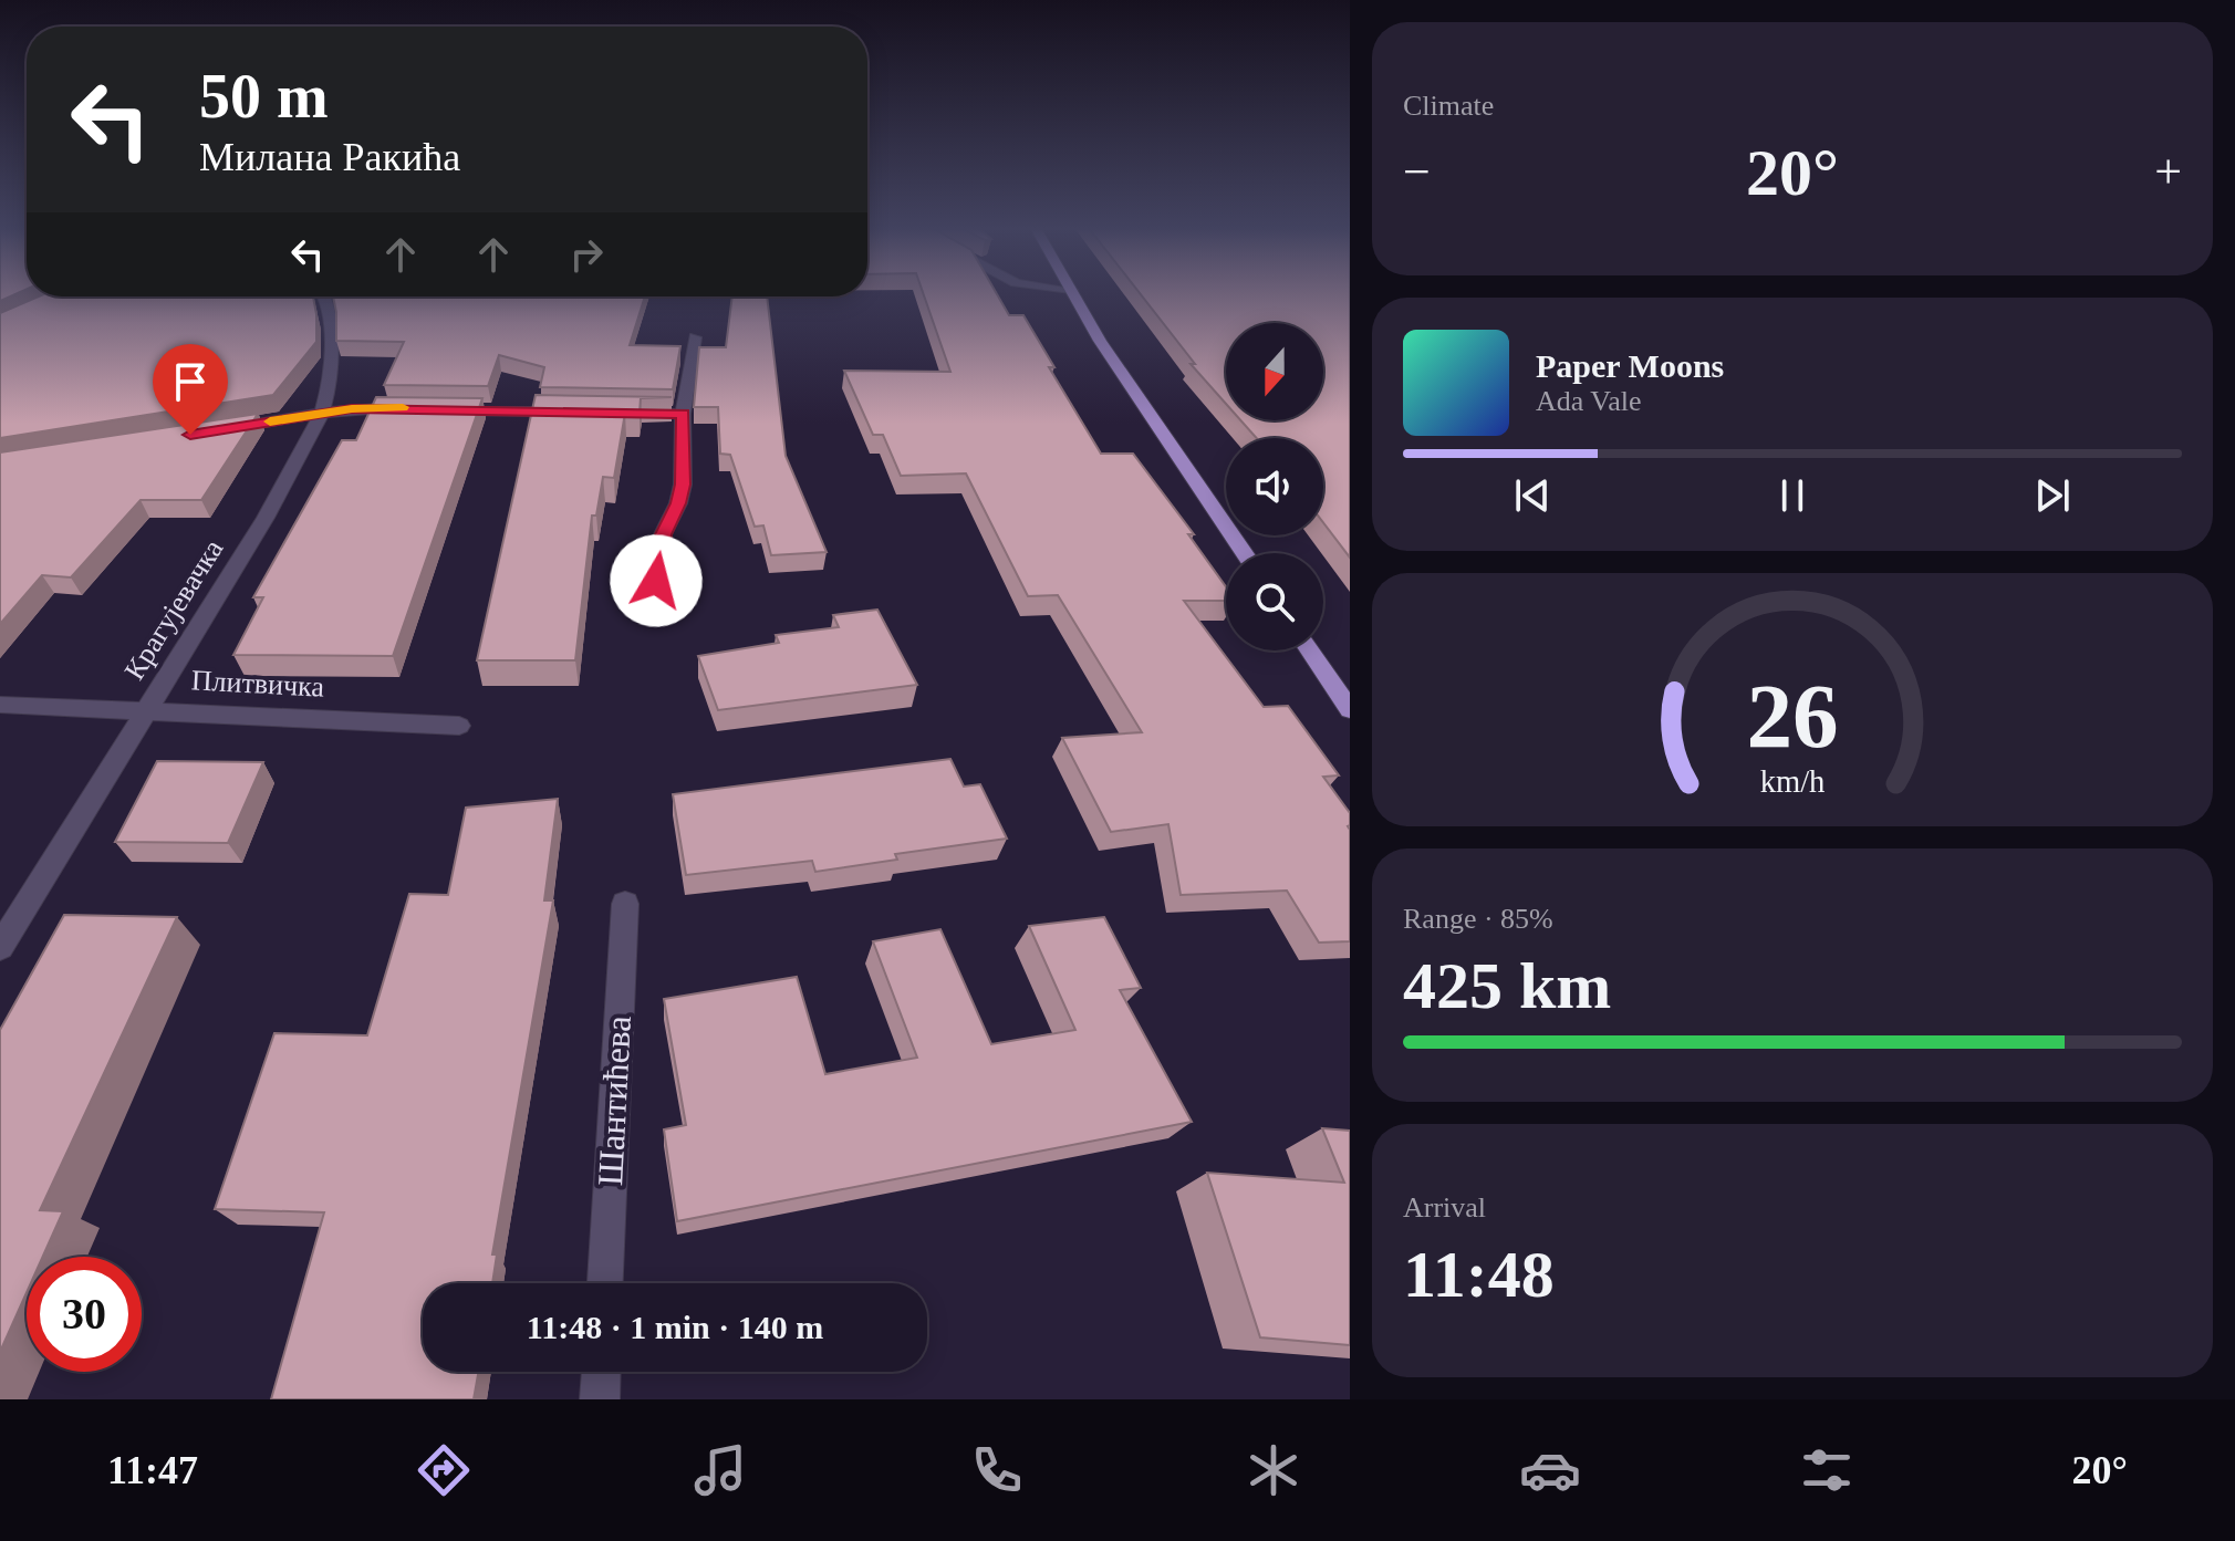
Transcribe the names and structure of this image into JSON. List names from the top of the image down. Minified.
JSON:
{"streets":{"street":["Крагујевачка","Плитвичка","Шантићева"]},"crossings":[["Крагујевачка","Плитвичка"]],"north":"bottom","page":{"tile":["Climate",["Range · 85%","425 km"],["Arrival","11:48"]],"turn":["50 m","Милана Ракића"],"heat":["−","20°","+"],"song":["Paper Moons","Ada Vale"],"limit":"30","trip":"11:48 · 1 min · 140 m","tabs":["11:47","20°"],"gauge":["26","km/h"]}}
